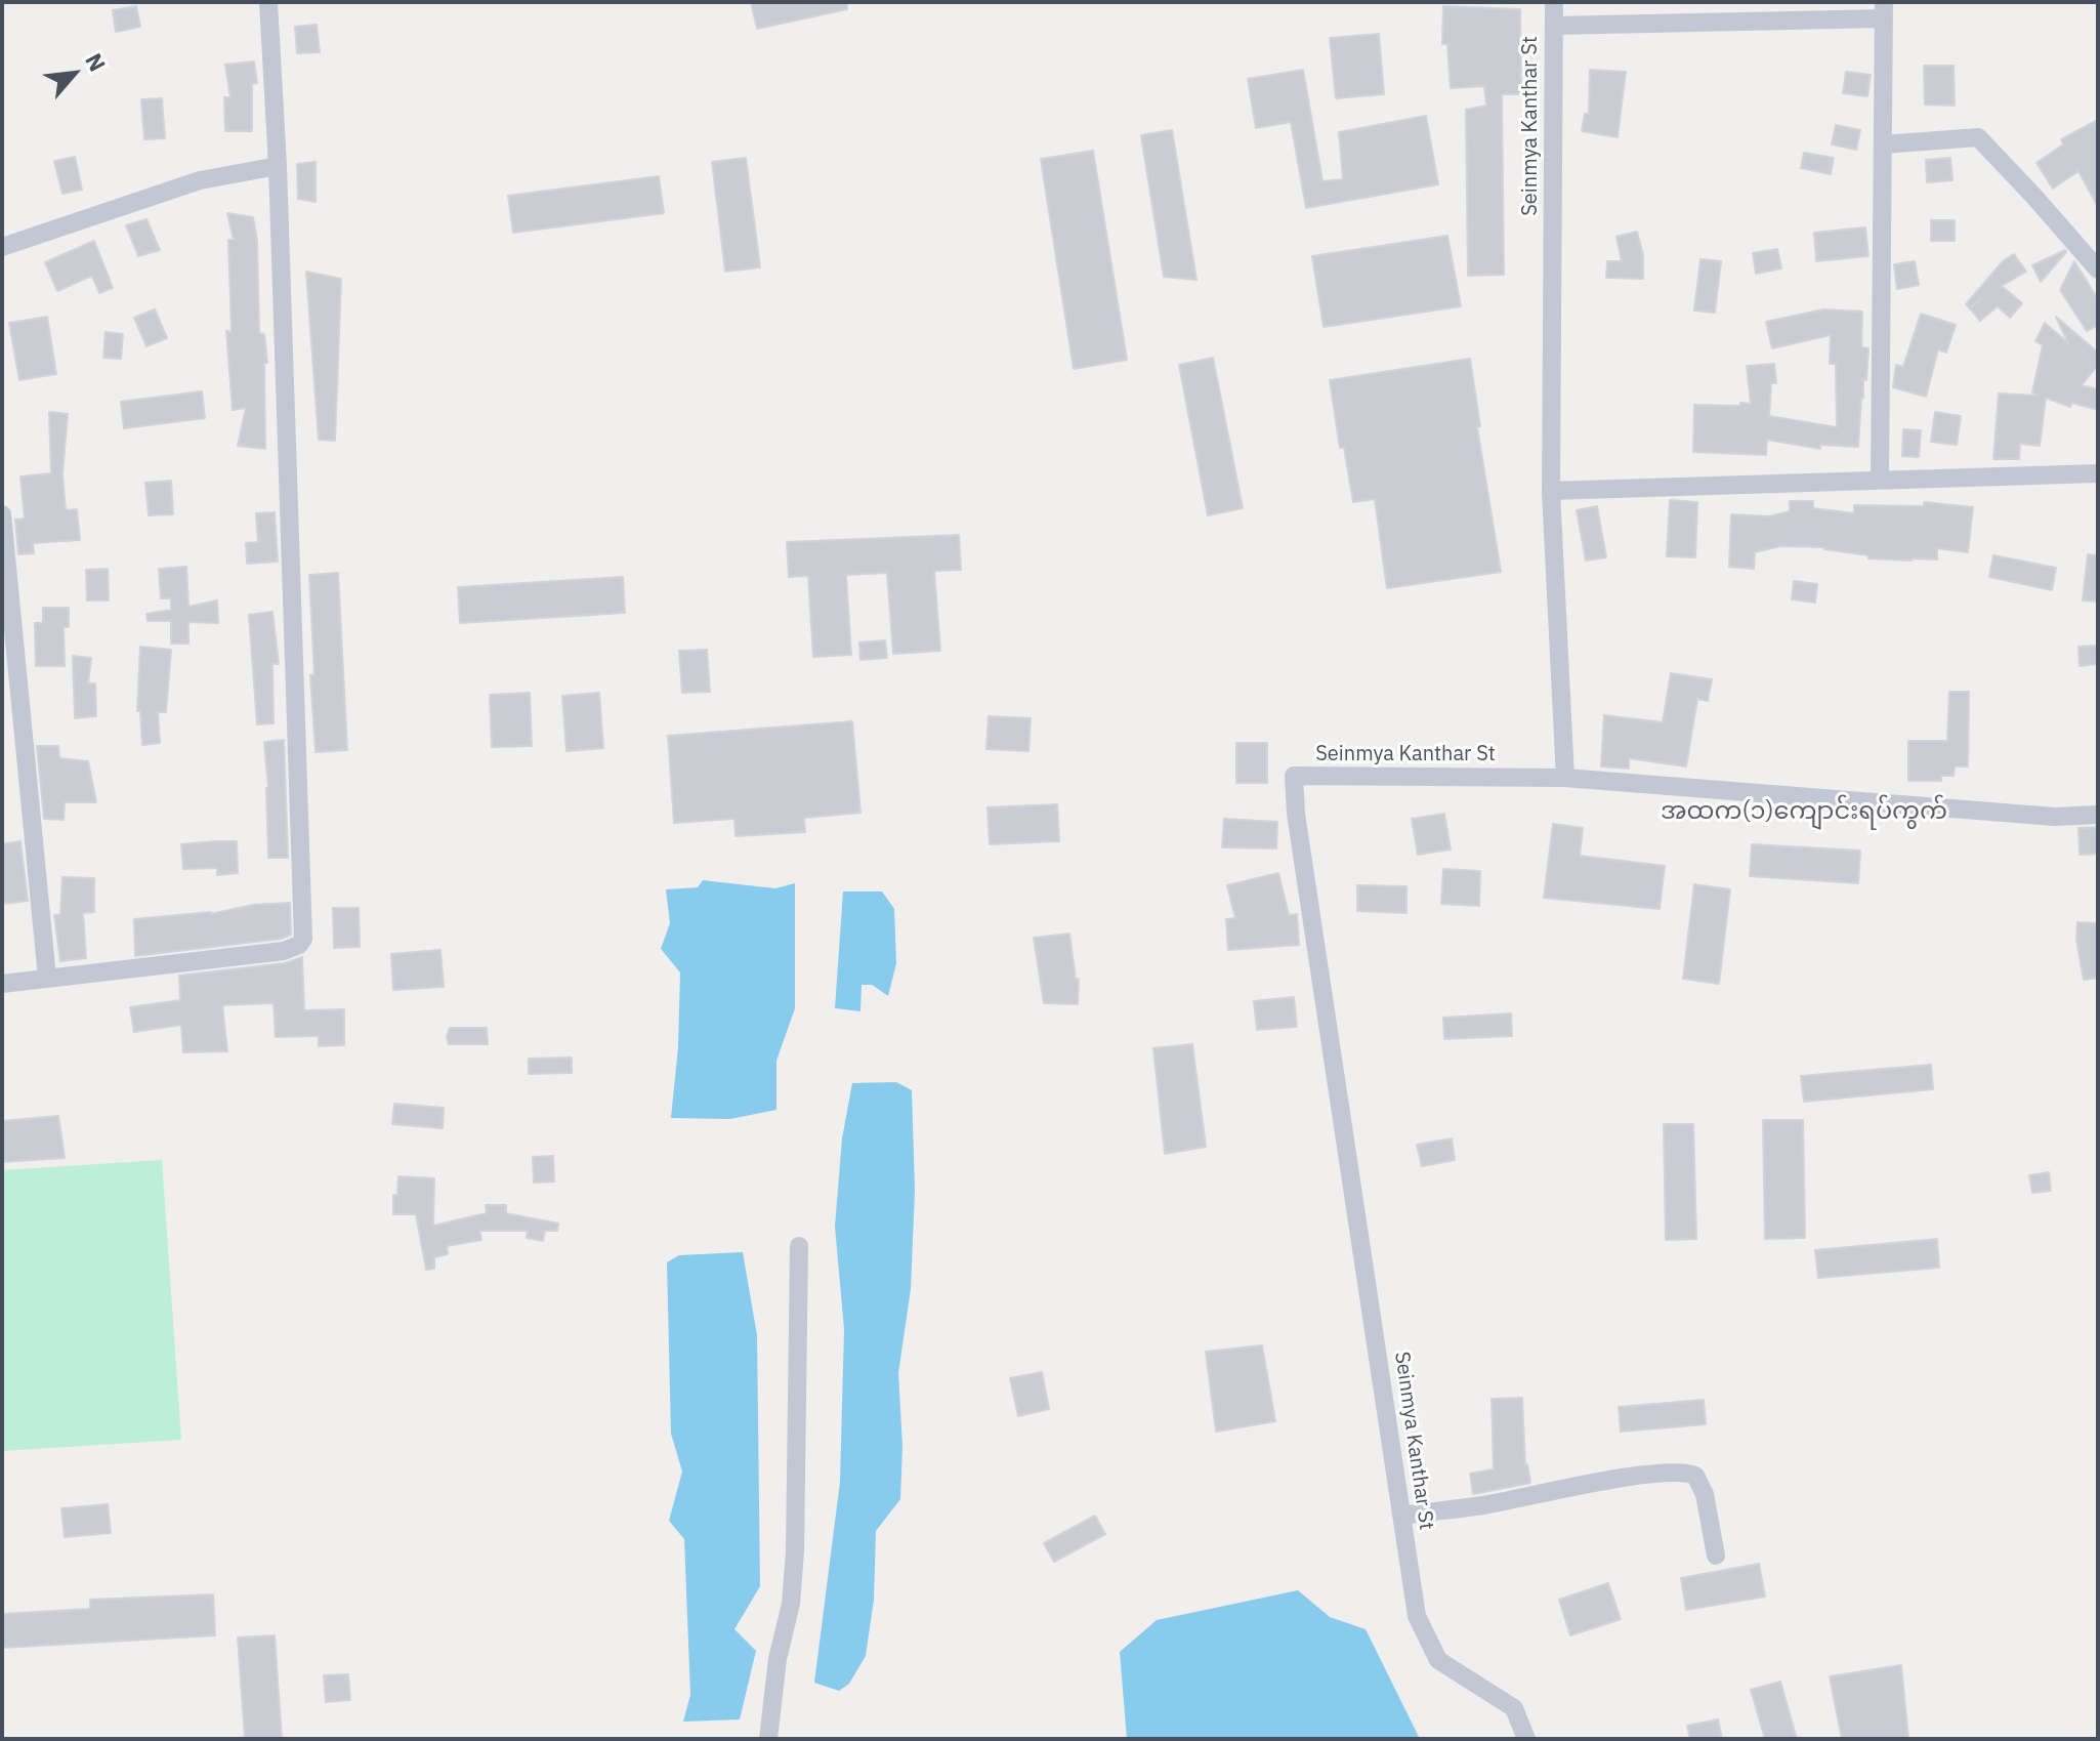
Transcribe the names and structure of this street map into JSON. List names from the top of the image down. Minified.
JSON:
{"streets":{"street":["Seinmya Kanthar St"]},"districts":["အထက(၁)ကျောင်းရပ်ကွက်"],"north":"top right"}
